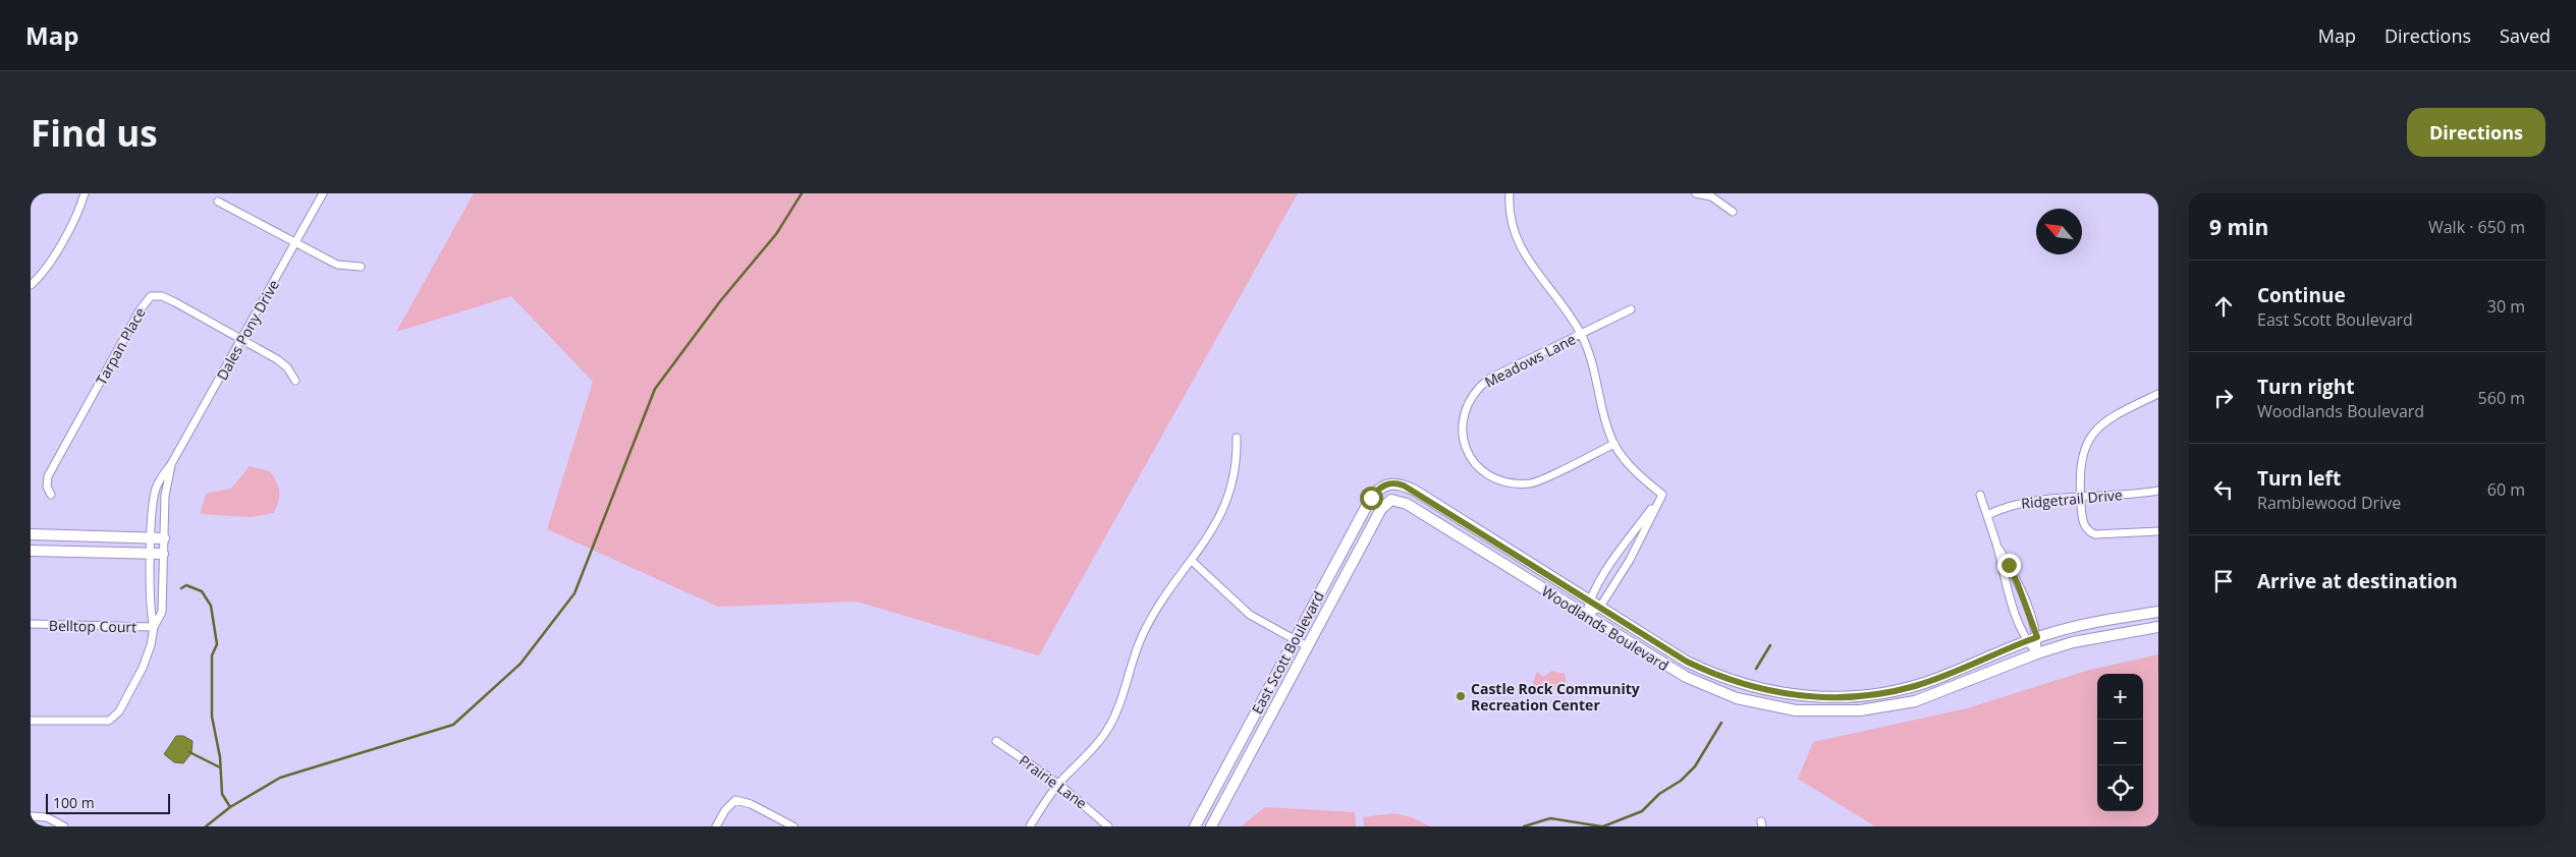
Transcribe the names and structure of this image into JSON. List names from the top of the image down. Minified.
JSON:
{"streets":{"street":["Dales Pony Drive","Tarpan Place","Meadows Lane","Ridgetrail Drive","Belltop Court","Woodlands Boulevard","East Scott Boulevard","Prairie Lane"]},"crossings":[["Dales Pony Drive","Tarpan Place"],["Dales Pony Drive","Belltop Court"],["Woodlands Boulevard","East Scott Boulevard"]],"places":["Castle Rock Community Recreation Center"],"scale_bar":"100 m","north":"top left","page":{"header":"Map","nav":["Map","Directions","Saved"],"buttons":"Directions","title":"Find us","heading":["9 min","Walk · 650 m"],"list":[["Continue","East Scott Boulevard","30 m"],["Turn right","Woodlands Boulevard","560 m"],["Turn left","Ramblewood Drive","60 m"],"Arrive at destination"],"map_buttons":["+","−"],"scale":"100 m"}}
